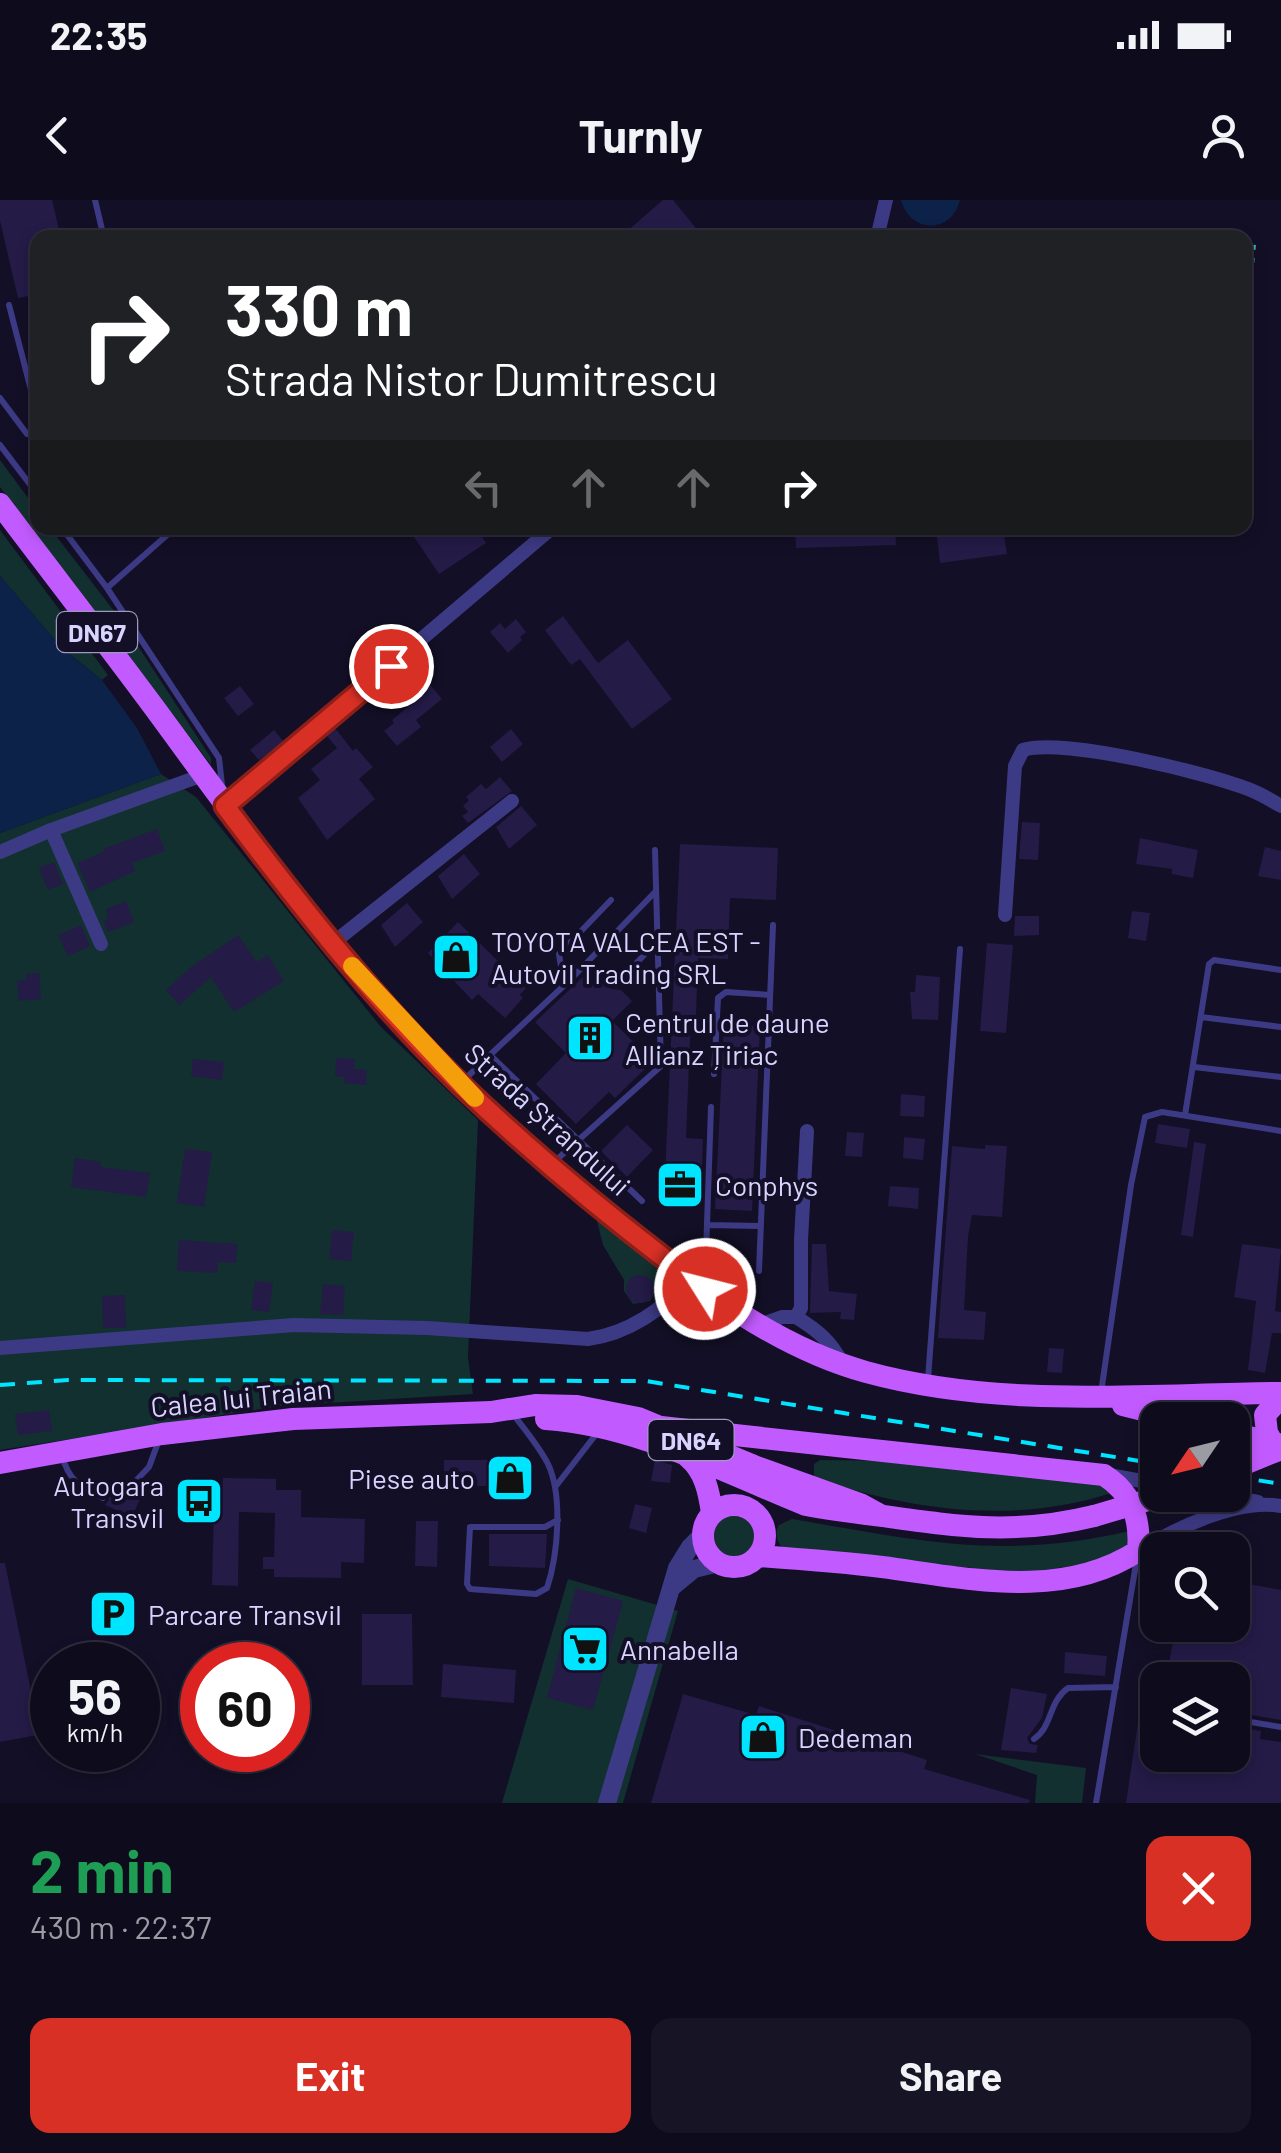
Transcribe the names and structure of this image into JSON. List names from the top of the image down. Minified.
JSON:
{"streets":{"main road":["DN67","Strada Ștrandului","Calea lui Traian","DN64"]},"crossings":[["DN67","Strada Ștrandului"]],"places":{"shop":["TOYOTA VALCEA EST - Autovil Trading SRL","Piese auto","Dedeman"],"building":["Centrul de daune Allianz Țiriac"],"office":["Conphys"],"bus stop":["Autogara Transvil"],"parking":["Parcare Transvil"],"supermarket":["Annabella"]},"north":"bottom left","page":{"status":"22:35","header":"Turnly","turn":["330 m","Strada Nistor Dumitrescu"],"speed":"56 km/h","limit":"60","heading":["2 min","430 m · 22:37"],"buttons":["Exit","Share"]}}
